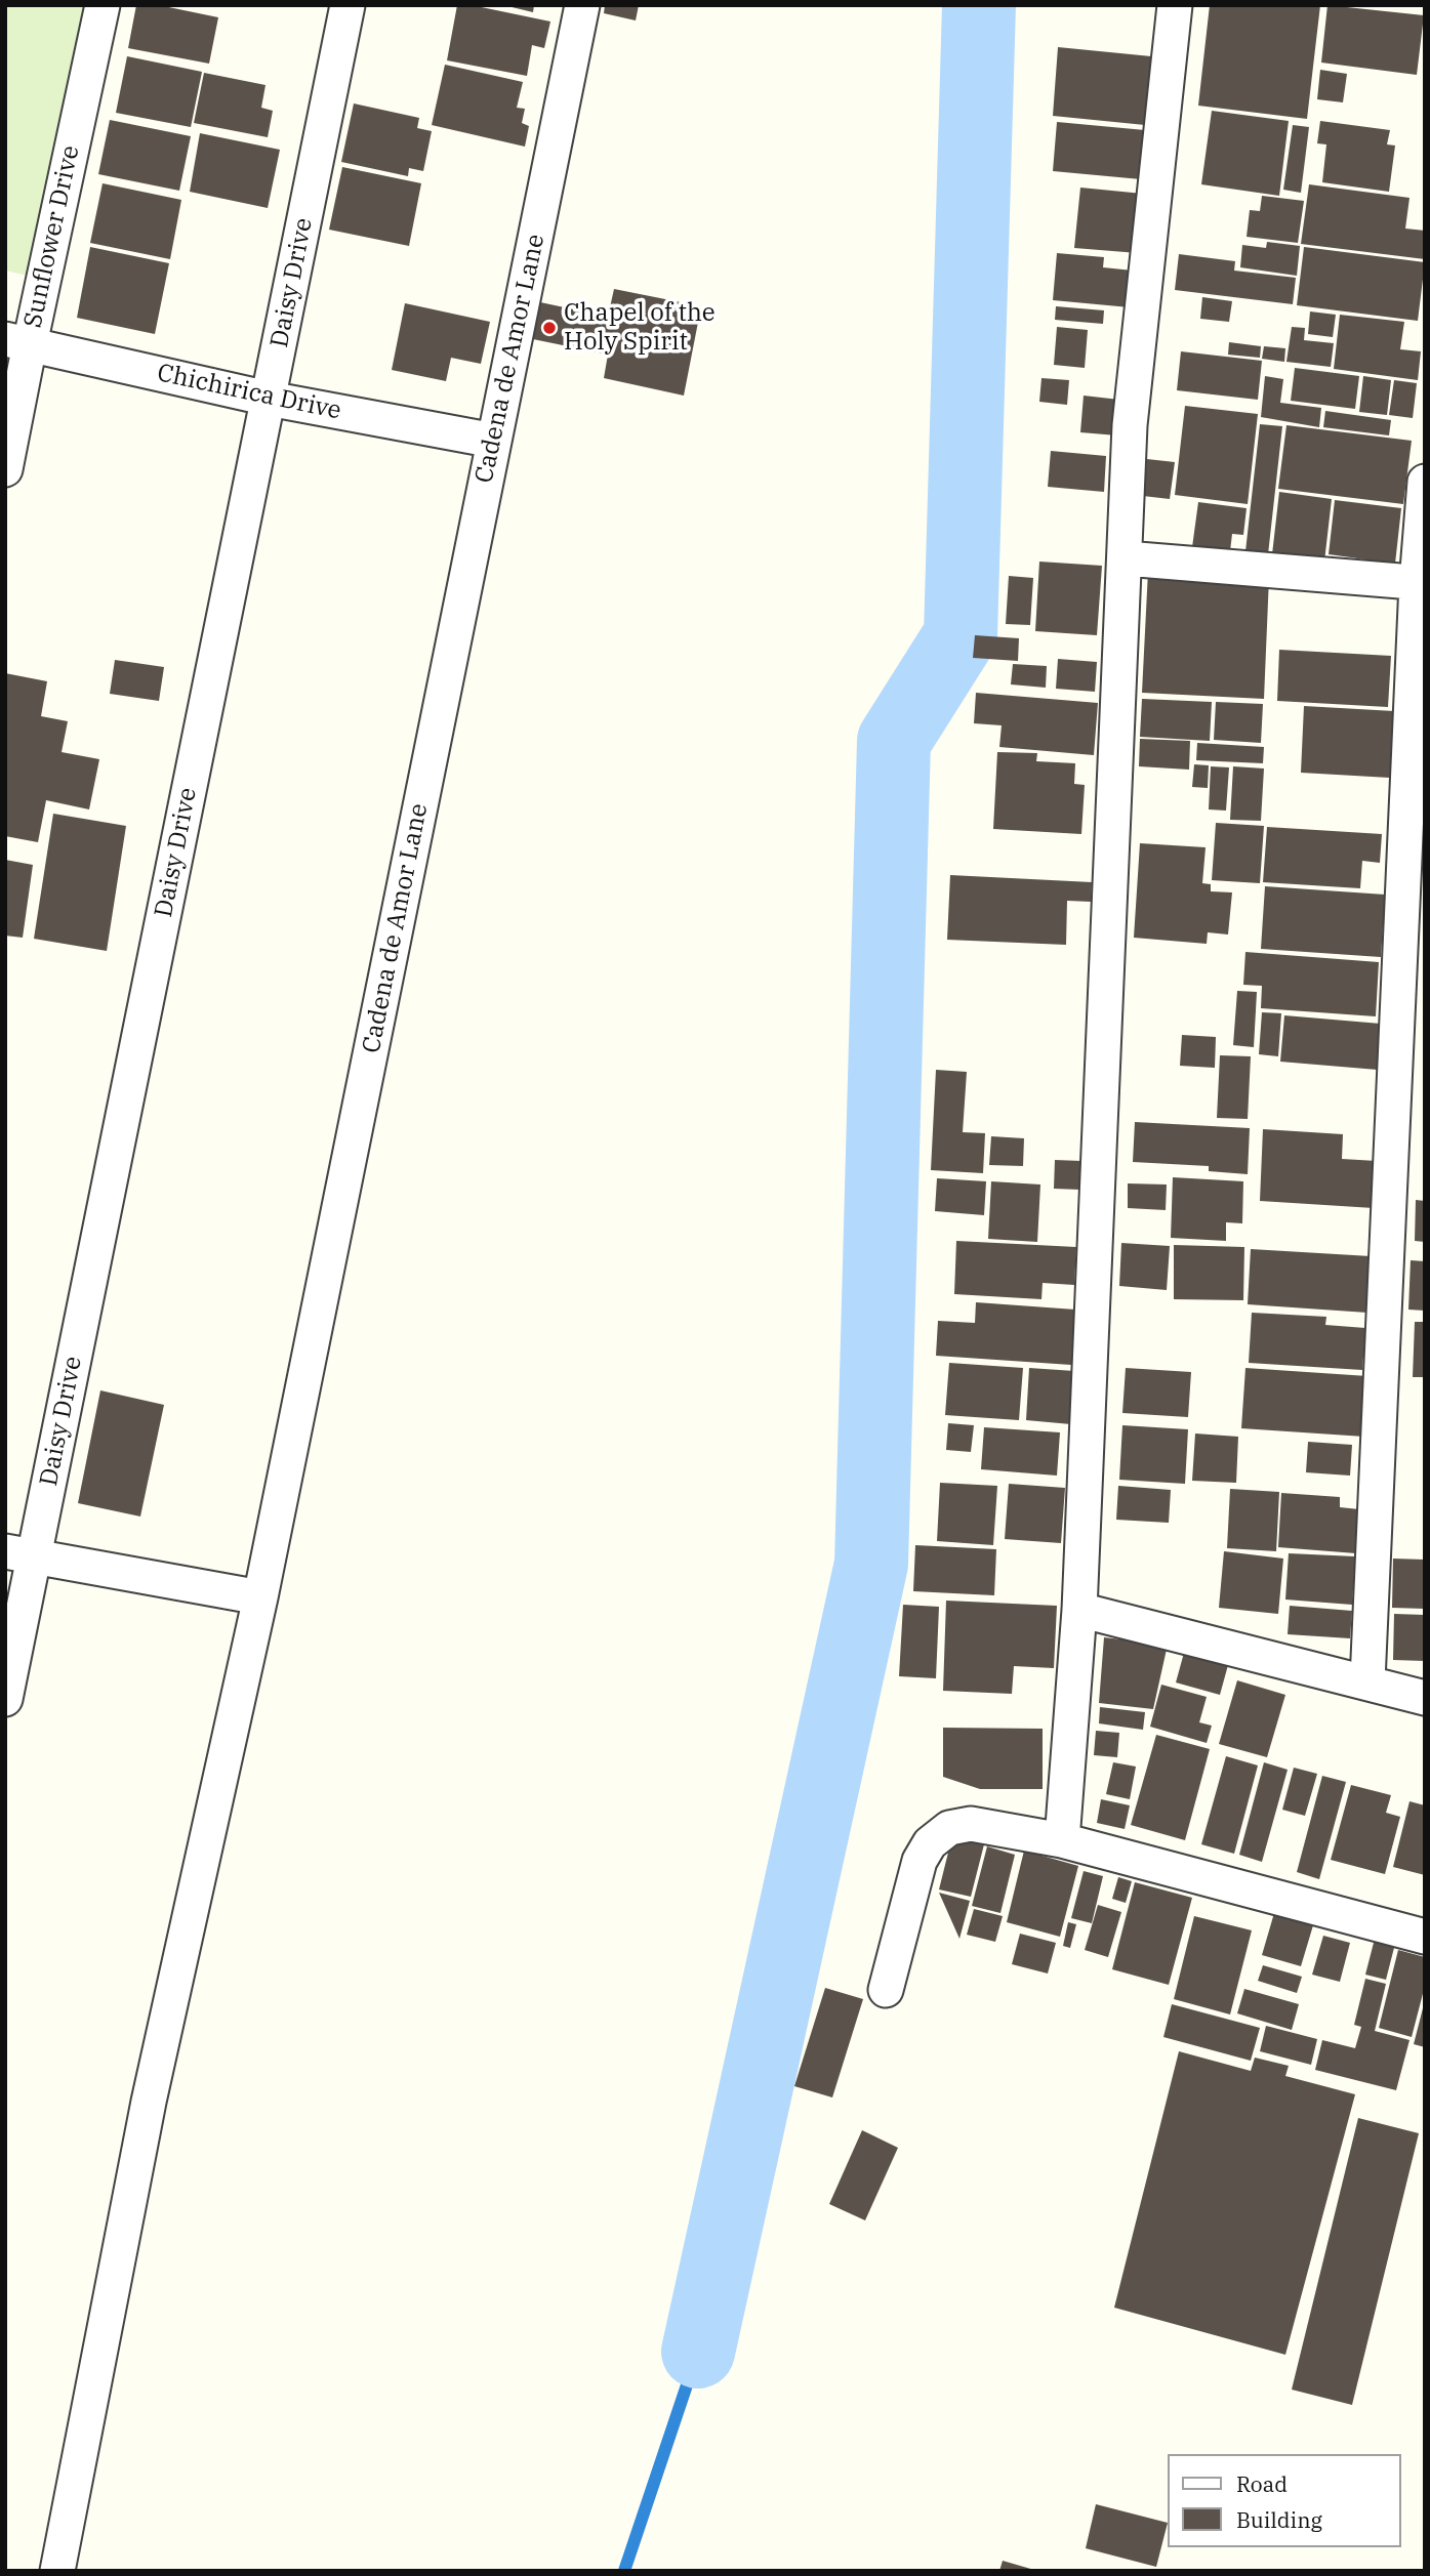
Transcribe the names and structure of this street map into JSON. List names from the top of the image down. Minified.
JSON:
{"streets":{"street":["Sunflower Drive","Daisy Drive","Cadena de Amor Lane","Chichirica Drive"]},"crossings":[["Sunflower Drive","Chichirica Drive"],["Daisy Drive","Chichirica Drive"],["Cadena de Amor Lane","Chichirica Drive"]],"places":["Chapel of the Holy Spirit"],"legend":["Road","Building"]}
